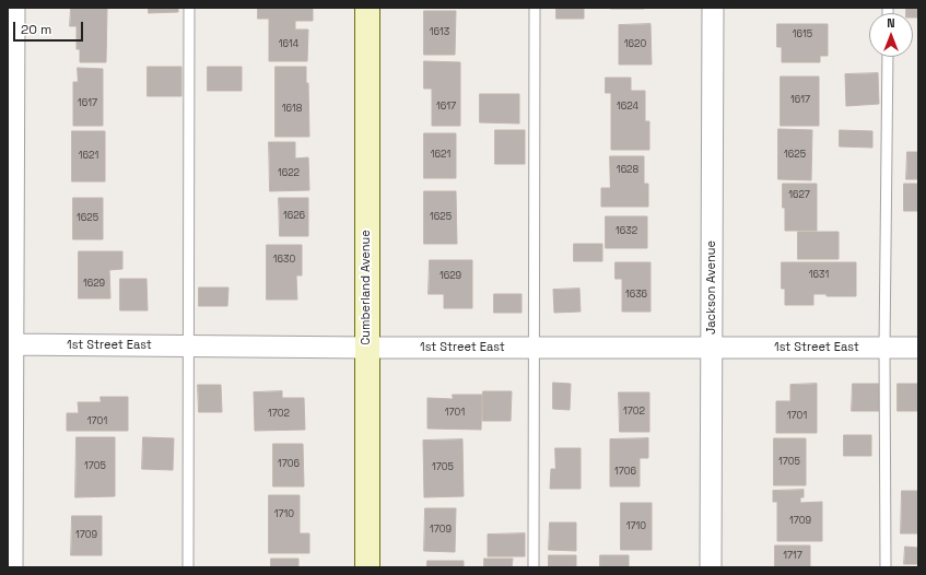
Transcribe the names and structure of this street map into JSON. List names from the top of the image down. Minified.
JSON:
{"streets":{"main road":["Cumberland Avenue"],"street":["Jackson Avenue","1st Street East"]},"crossings":[["Cumberland Avenue","1st Street East"],["Jackson Avenue","1st Street East"]],"house_numbers":["1613","1615","1614","1620","1617","1617","1617","1624","1618","1621","1625","1621","1628","1622","1627","1626","1625","1625","1632","1630","1631","1629","1629","1636","1702","1701","1702","1701","1701","1705","1706","1705","1705","1706","1710","1709","1710","1709","1709","1717"],"scale_bar":"20 m","north":"top"}
